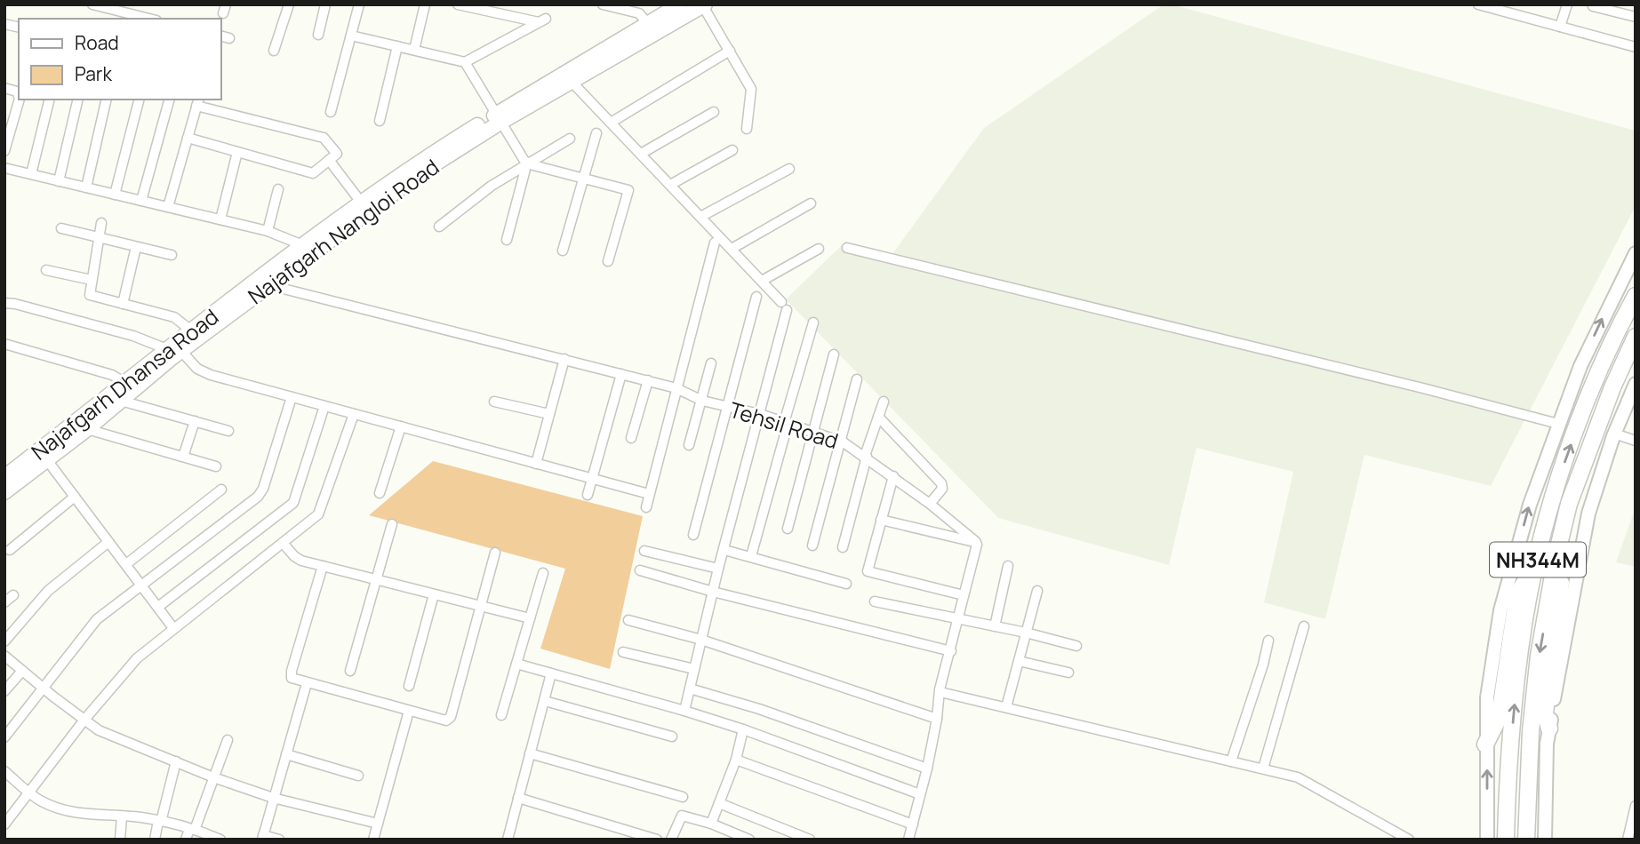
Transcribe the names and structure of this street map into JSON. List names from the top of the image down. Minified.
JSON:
{"streets":{"highway":["NH344M"],"main road":["Najafgarh Nangloi Road","Najafgarh Dhansa Road"],"street":["Tehsil Road"]},"crossings":[["Najafgarh Nangloi Road","Najafgarh Dhansa Road"],["Najafgarh Nangloi Road","Tehsil Road"]],"legend":["Road","Park"]}
